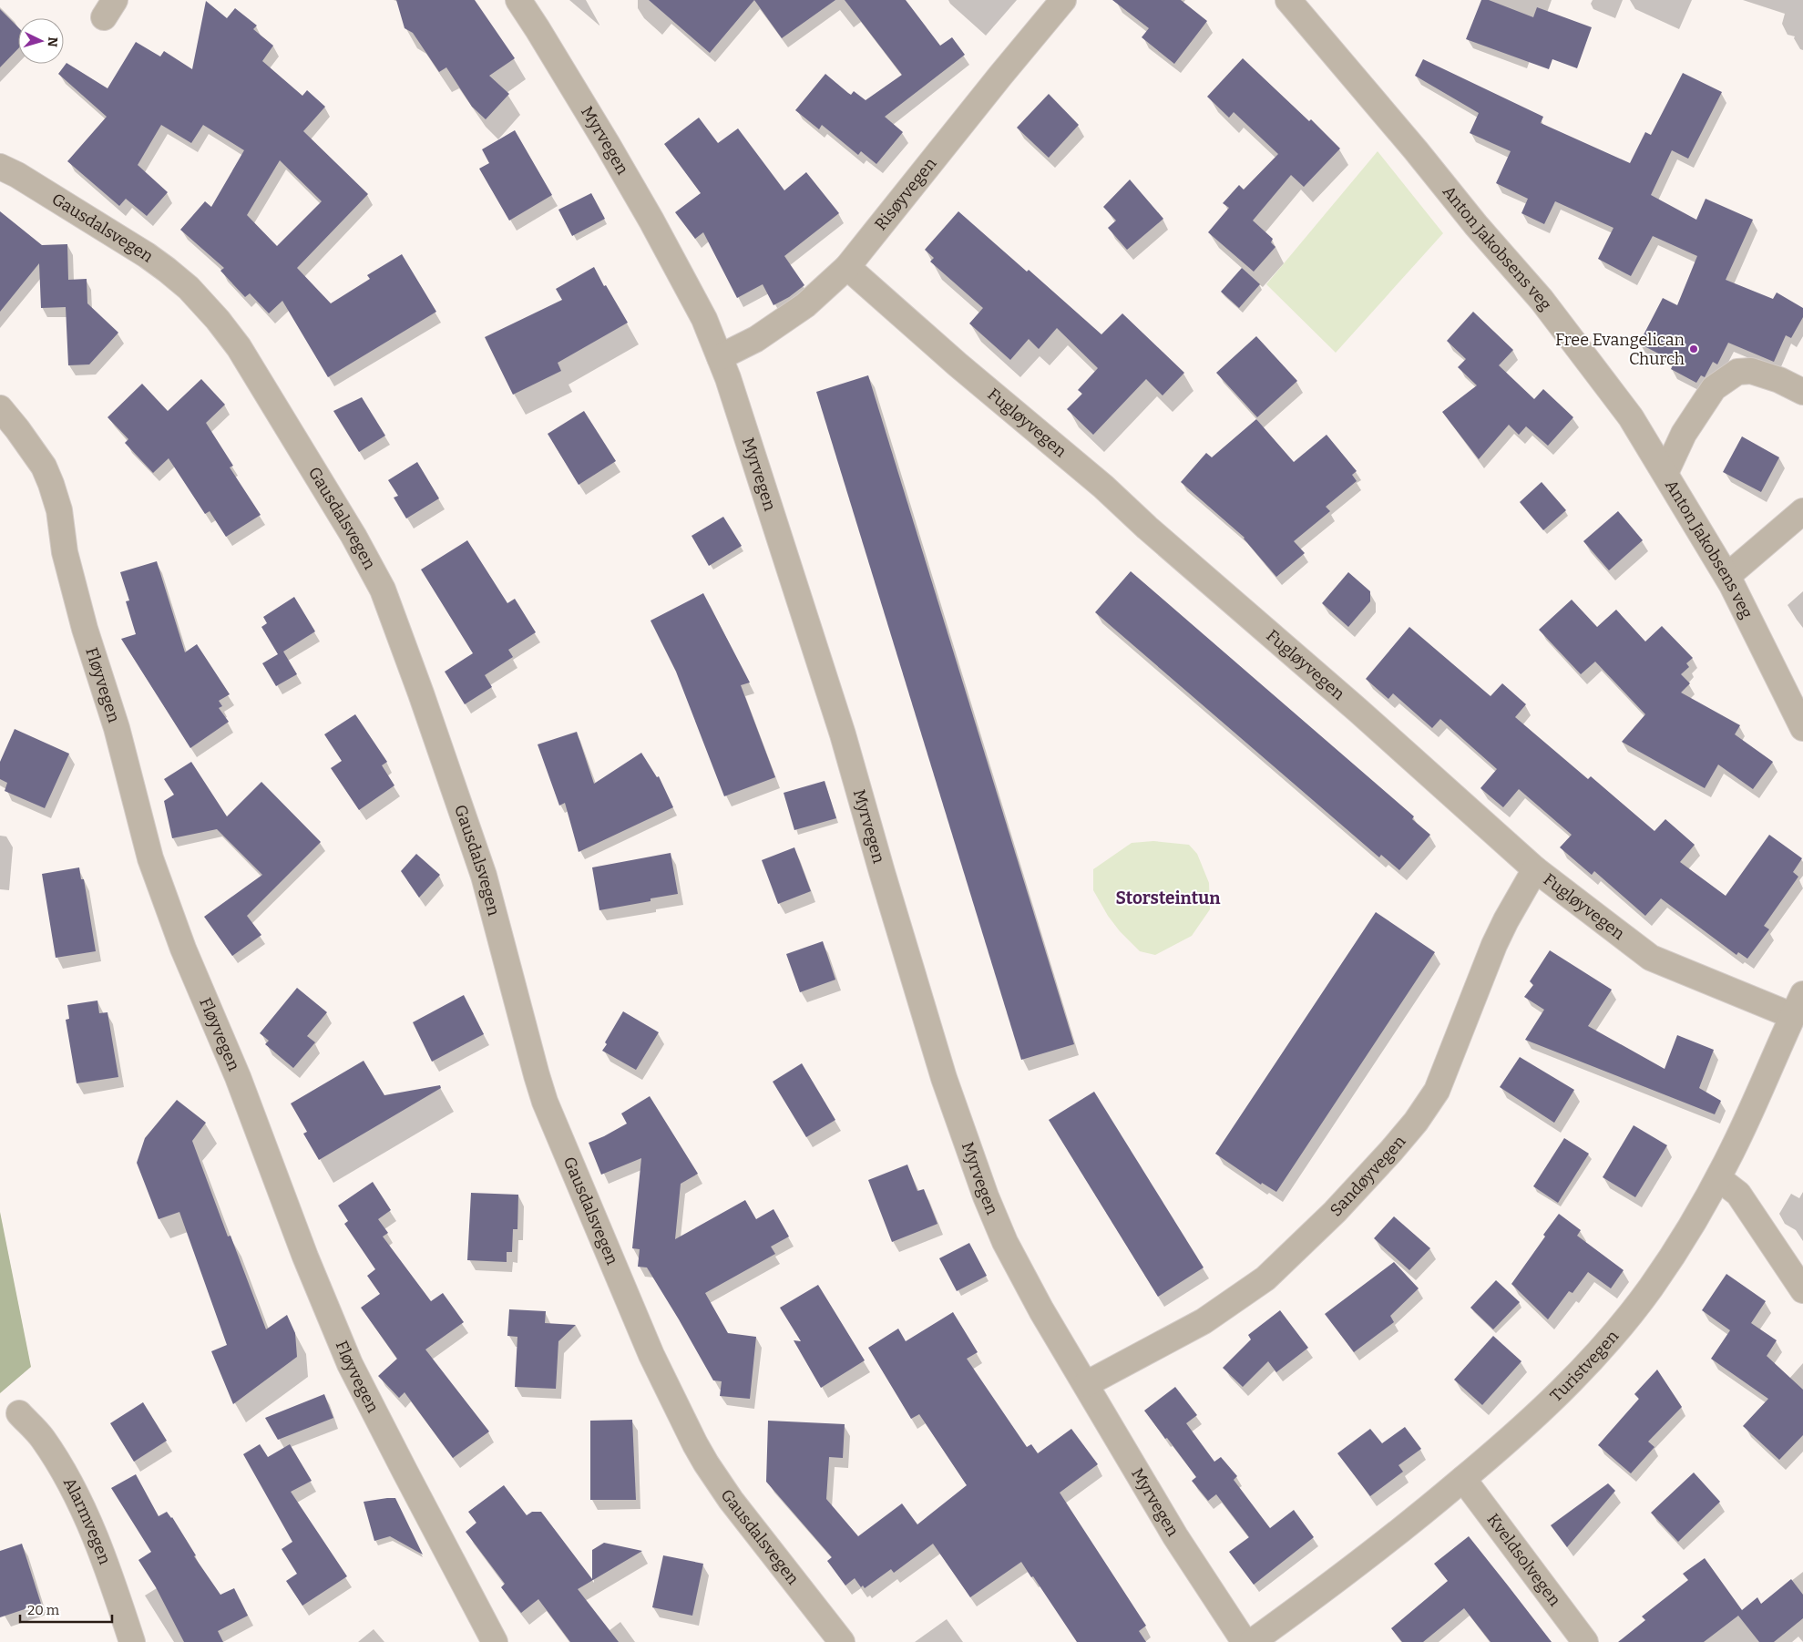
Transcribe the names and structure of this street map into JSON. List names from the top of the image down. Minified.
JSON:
{"streets":{"street":["Myrvegen","Risøyvegen","Gausdalsvegen","Anton Jakobsens veg","Fugløyvegen","Fløyvegen","Sandøyvegen","Turistvegen","Alarmvegen","Kveldsolvegen"]},"crossings":[["Myrvegen","Risøyvegen"],["Myrvegen","Sandøyvegen"],["Risøyvegen","Fugløyvegen"],["Fugløyvegen","Sandøyvegen"],["Fugløyvegen","Turistvegen"],["Turistvegen","Kveldsolvegen"]],"districts":["Storsteintun"],"places":["Free Evangelican Church"],"scale_bar":"20 m","north":"right"}
